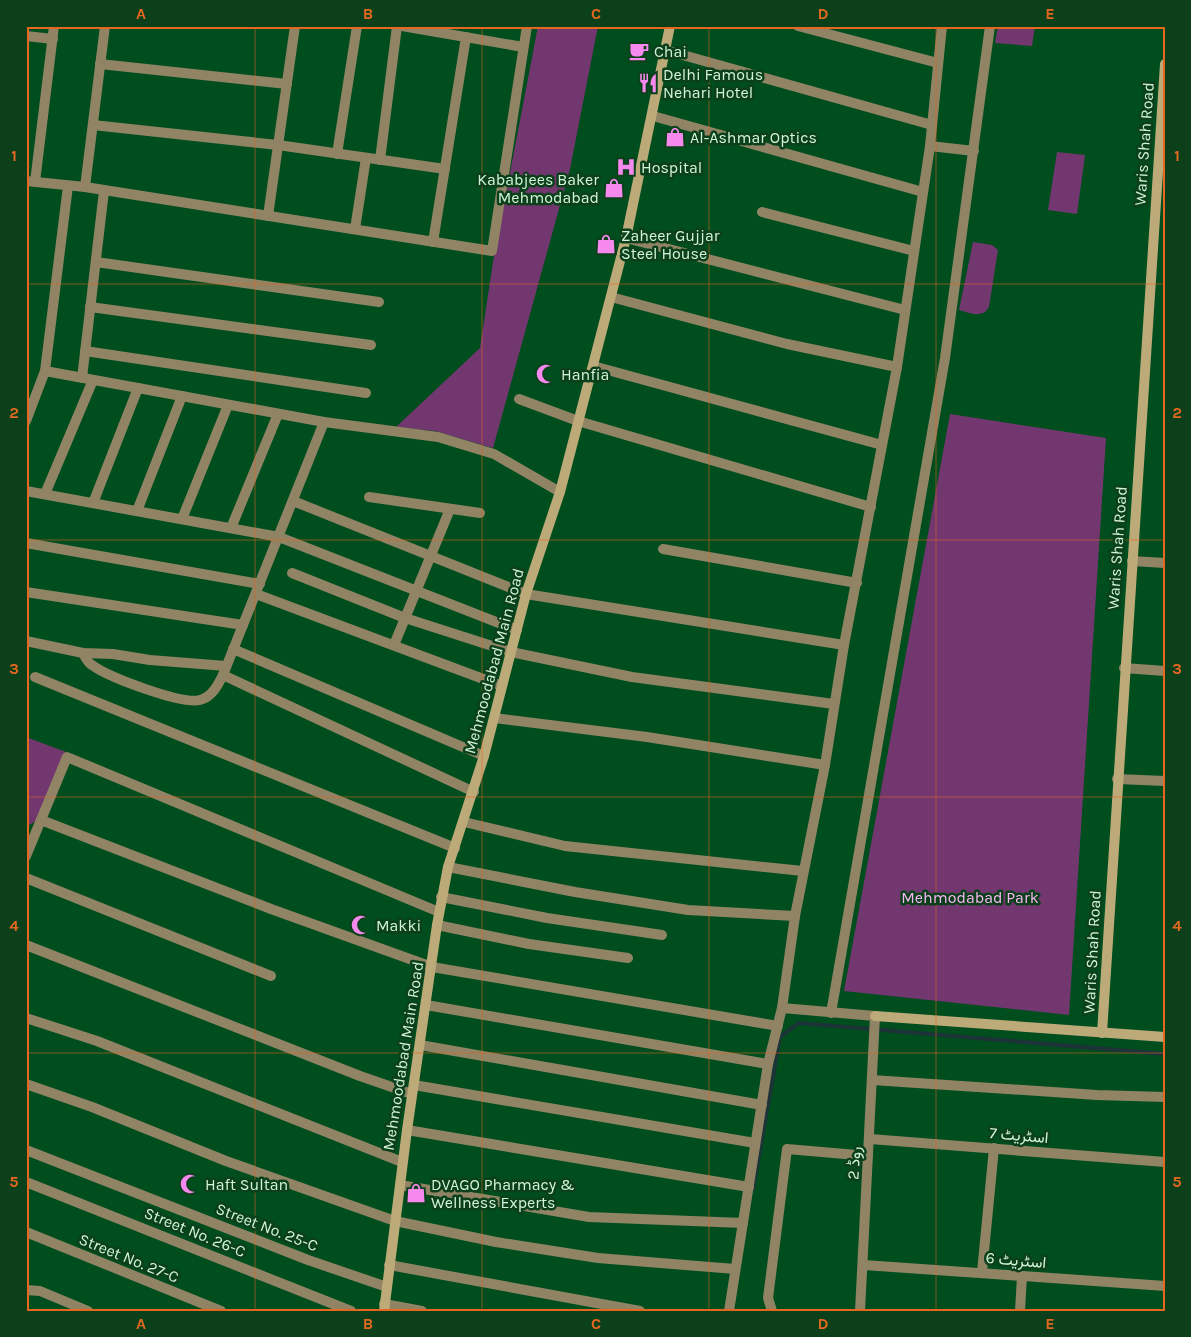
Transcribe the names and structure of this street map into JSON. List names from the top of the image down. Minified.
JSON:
{"streets":{"main road":["Waris Shah Road","Mehmoodabad Main Road"],"street":["اسٹریٹ 7","روڈ 2","Street No. 25-C","Street No. 26-C","Street No. 27-C","اسٹریٹ 6"]},"crossings":[["Mehmoodabad Main Road","Street No. 25-C"],["اسٹریٹ 7","روڈ 2"],["روڈ 2","اسٹریٹ 6"]],"parks":["Mehmodabad Park"],"places":{"cafe":["Chai"],"restaurant":["Delhi Famous Nehari Hotel"],"shop":["Al-Ashmar Optics","Kababjees Baker Mehmodabad","Zaheer Gujjar Steel House","DVAGO Pharmacy & Wellness Experts"],"hospital":["Hospital"],"mosque":["Hanfia","Makki","Haft Sultan"]},"grid":{"columns":["A","B","C","D","E"],"rows":["1","2","3","4","5"]}}
